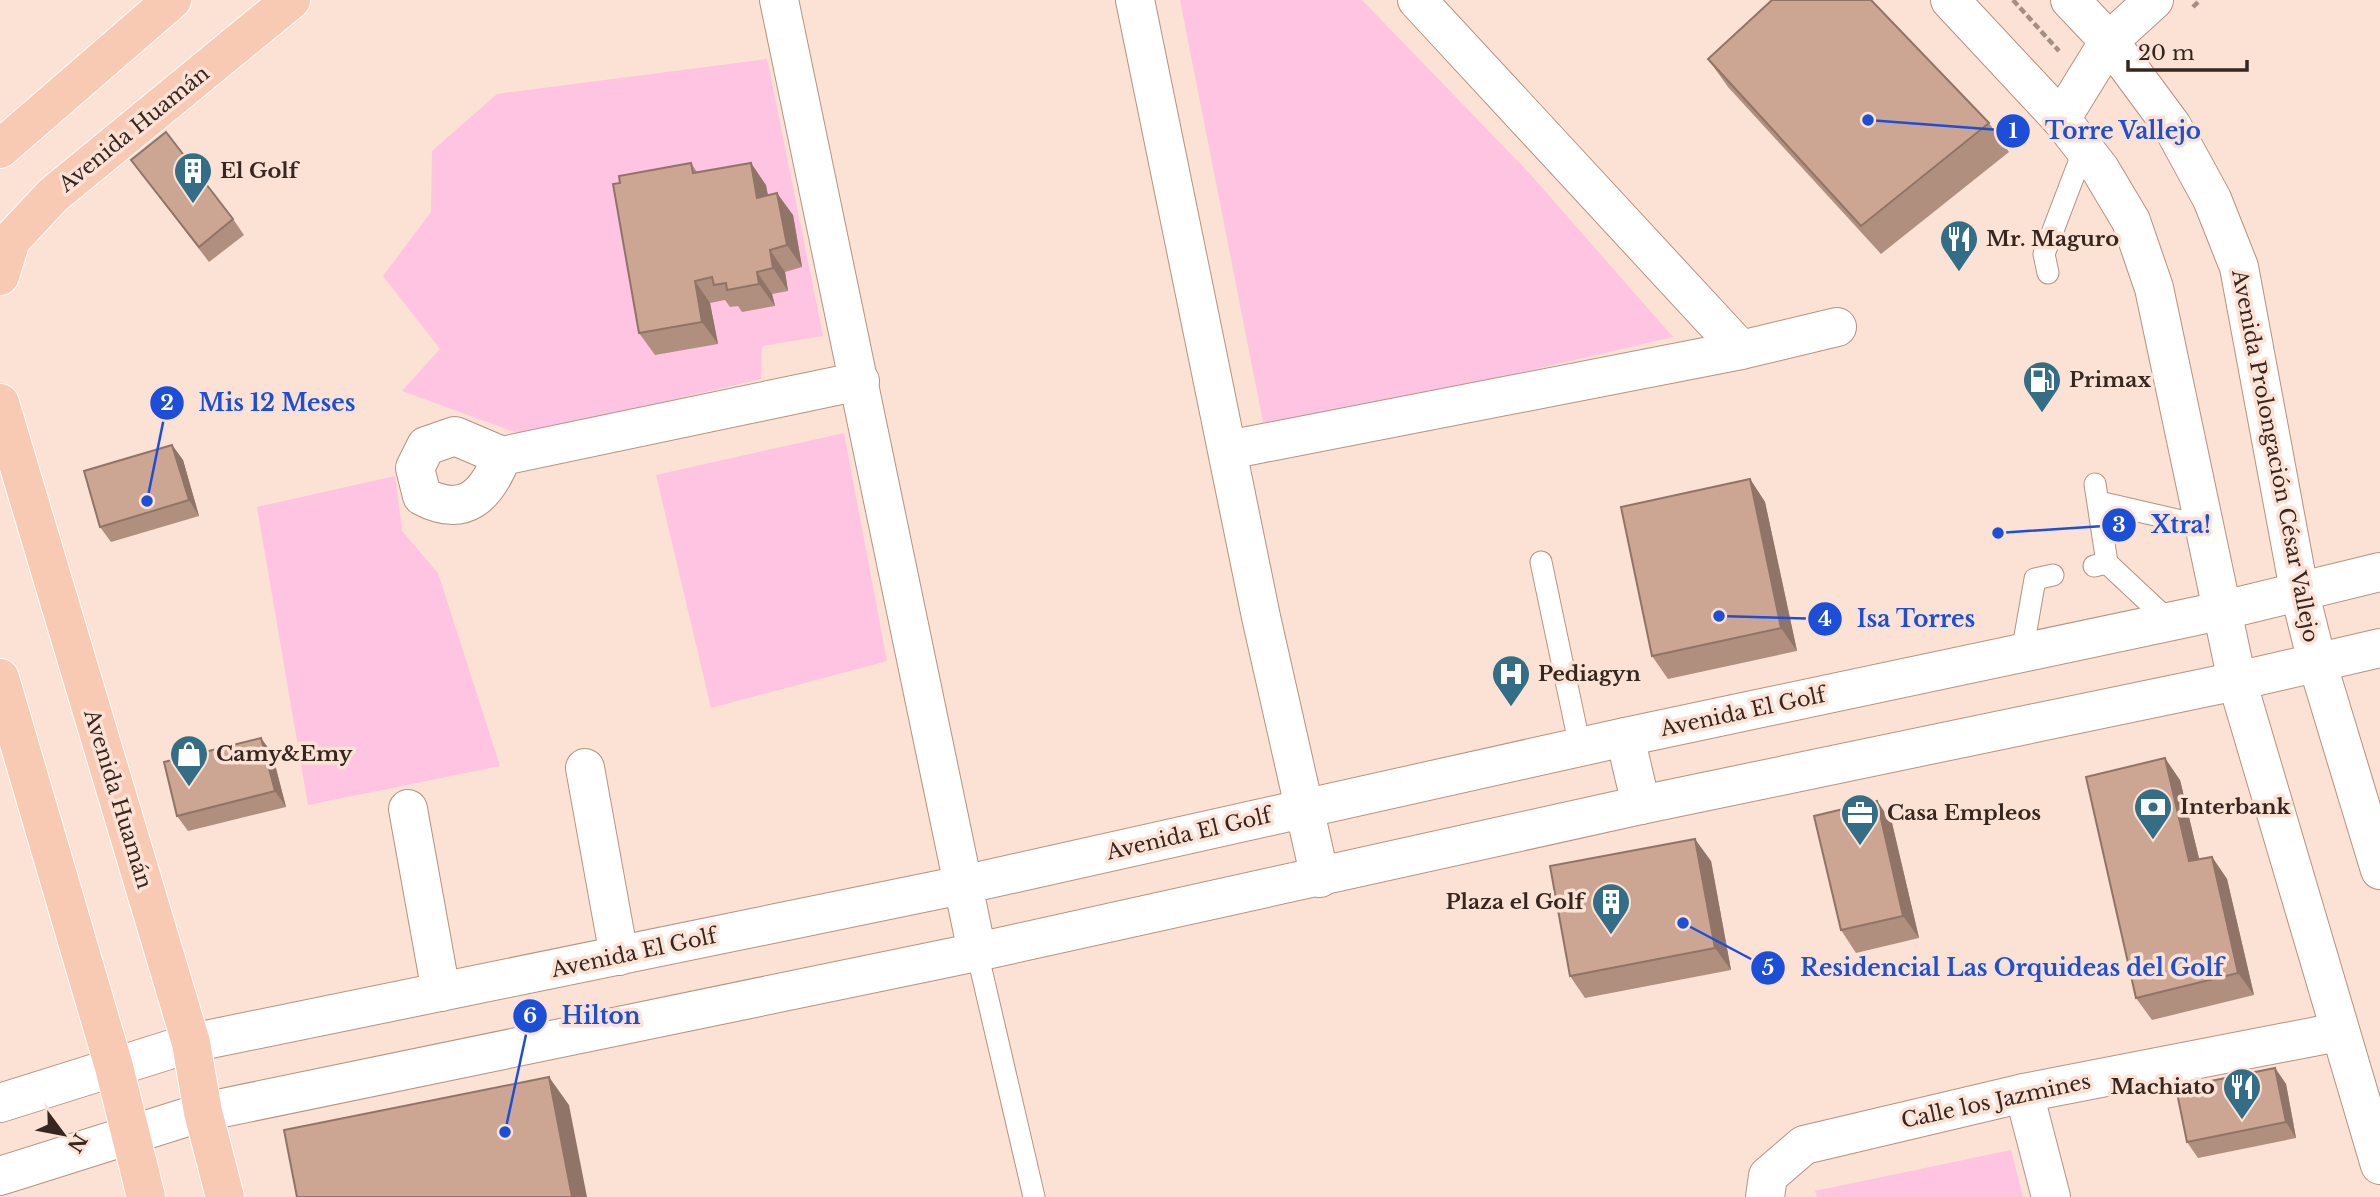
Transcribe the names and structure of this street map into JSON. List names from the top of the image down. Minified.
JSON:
{"streets":{"main road":["Avenida Huamán","Avenida Prolongación César Vallejo","Avenida El Golf","Calle los Jazmines"]},"crossings":[["Avenida Huamán","Avenida El Golf"],["Avenida Prolongación César Vallejo","Avenida El Golf"]],"places":{"other":["Torre Vallejo","Mis 12 Meses","Xtra!","Isa Torres","Residencial Las Orquideas del Golf","Hilton"],"building":["El Golf","Plaza el Golf"],"restaurant":["Mr. Maguro","Machiato"],"fuel station":["Primax"],"hospital":["Pediagyn"],"shop":["Camy&Emy"],"bank":["Interbank"],"office":["Casa Empleos"]},"scale_bar":"20 m","north":"bottom right"}
